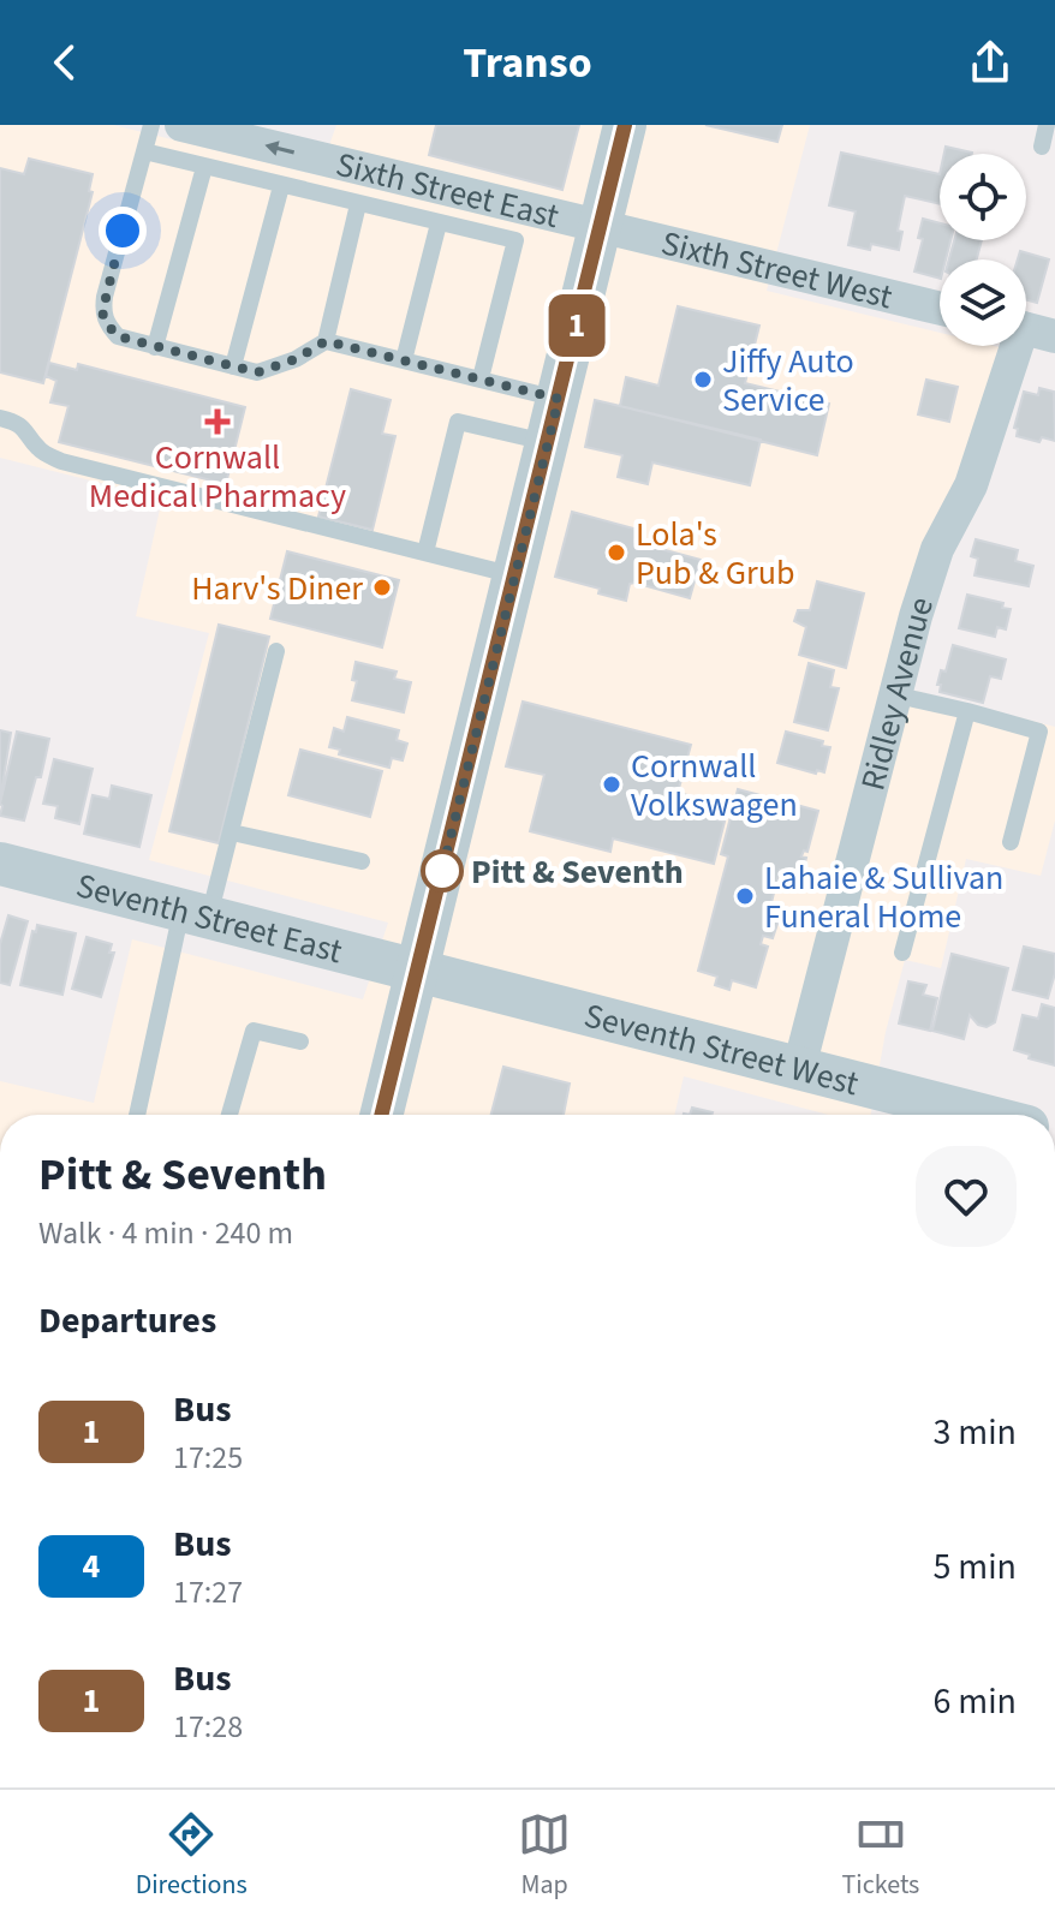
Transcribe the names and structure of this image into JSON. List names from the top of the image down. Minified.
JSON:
{"streets":{"street":["Sixth Street East","Sixth Street West","Ridley Avenue","Seventh Street East","Seventh Street West"]},"crossings":[["Sixth Street East","Sixth Street West"],["Ridley Avenue","Seventh Street West"],["Seventh Street East","Seventh Street West"]],"one_way":["Sixth Street East"],"places":{"other":["Jiffy Auto Service","Lola's Pub & Grub","Harv's Diner","Cornwall Volkswagen","Pitt & Seventh","Lahaie & Sullivan Funeral Home"],"health":["Cornwall Medical Pharmacy"]},"lines":["bus line 1"],"page":{"header":"Transo","on_map":"1","heading":[["Pitt & Seventh","Walk · 4 min · 240 m"],"Departures"],"list":[{"mark":"1","name":"Bus","note":"17:25","value":"3 min"},{"mark":"4","name":"Bus","note":"17:27","value":"5 min"},{"mark":"1","name":"Bus","note":"17:28","value":"6 min"}],"tabs":["Directions","Map","Tickets"]}}
